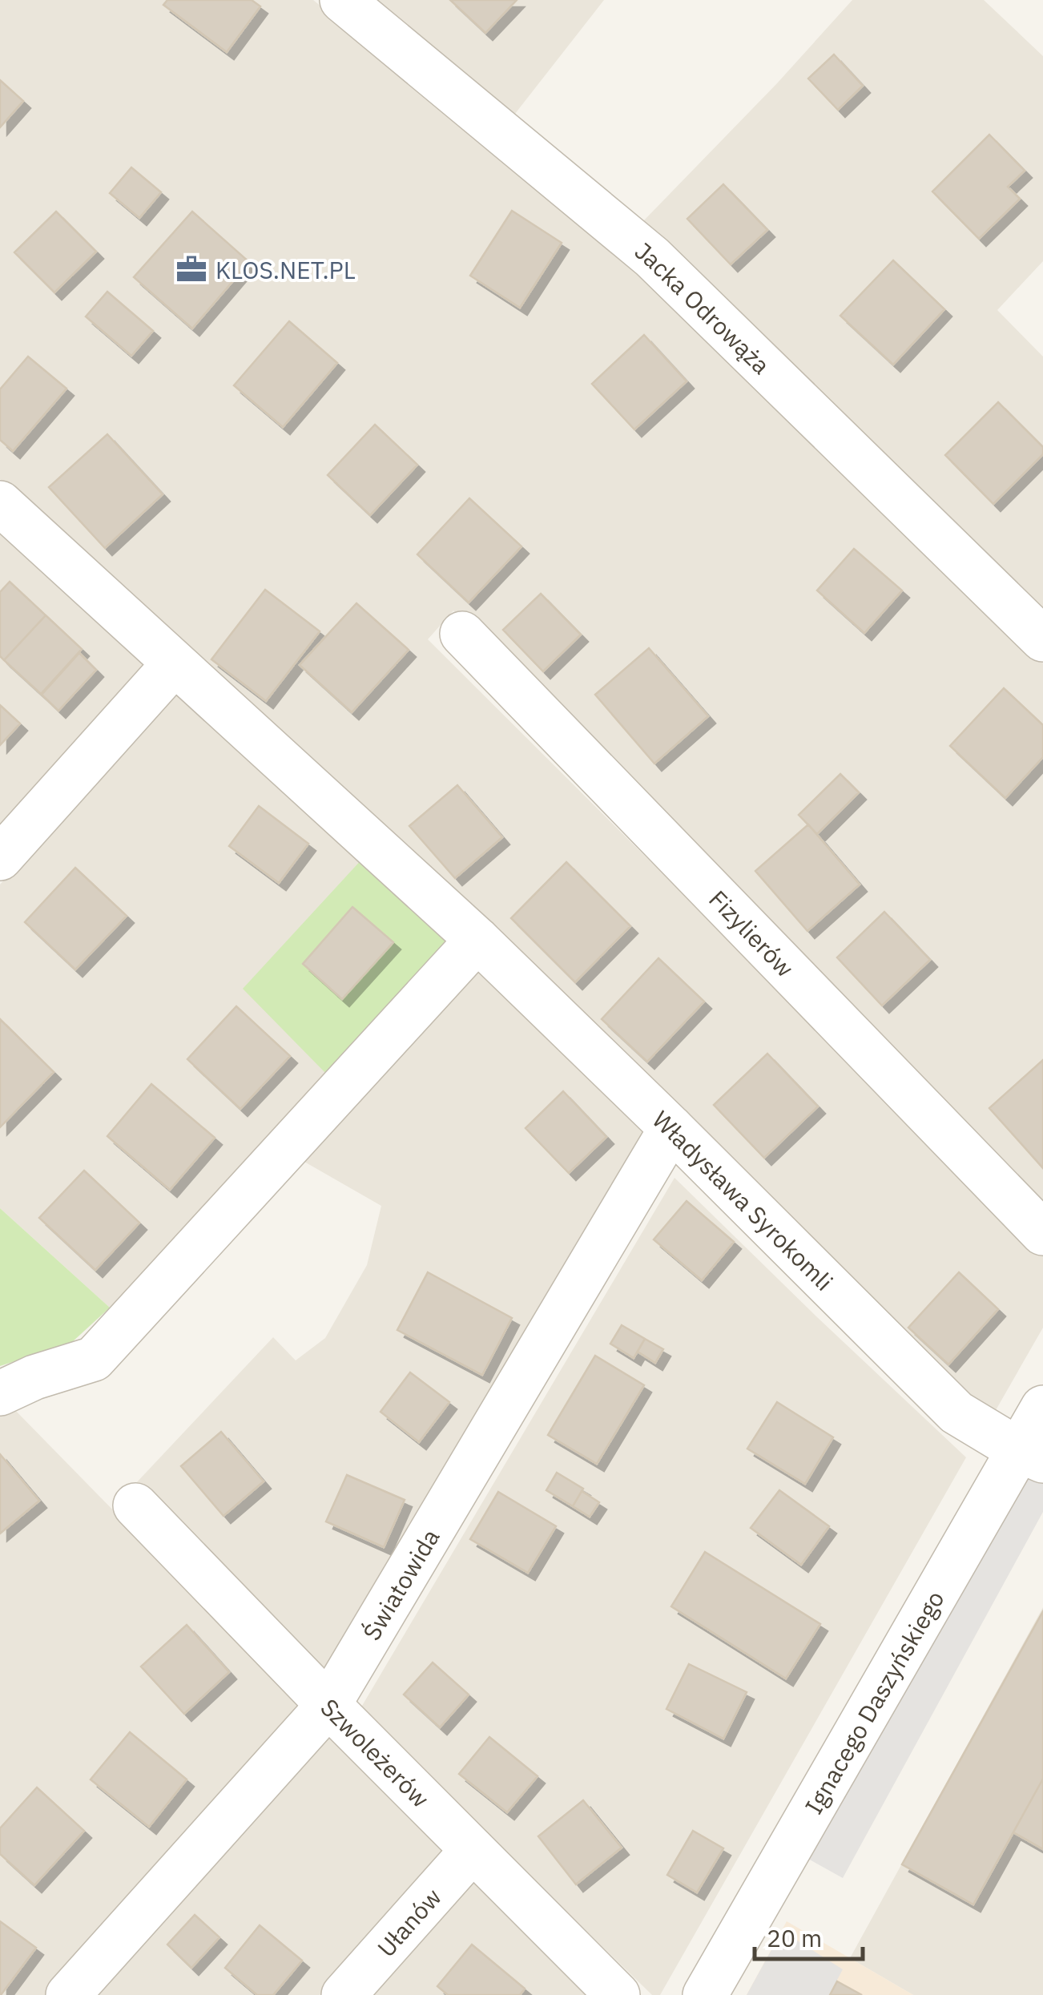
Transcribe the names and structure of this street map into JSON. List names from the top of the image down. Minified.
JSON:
{"streets":{"street":["Jacka Odrowąża","Fizylierów","Władysława Syrokomli","Światowida","Ignacego Daszyńskiego","Szwoleżerów","Ułanów"]},"crossings":[["Władysława Syrokomli","Światowida"],["Władysława Syrokomli","Ignacego Daszyńskiego"],["Światowida","Szwoleżerów"],["Szwoleżerów","Ułanów"]],"places":{"office":["KLOS.NET.PL"]},"scale_bar":"20 m"}
